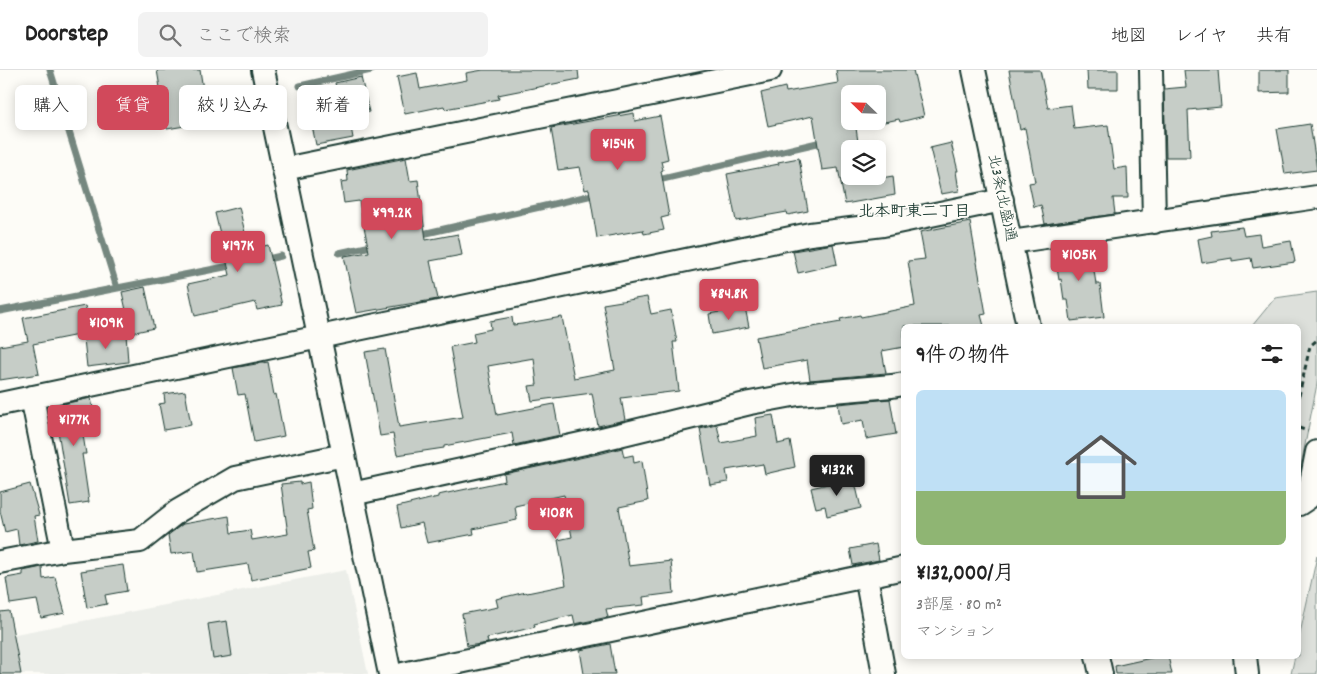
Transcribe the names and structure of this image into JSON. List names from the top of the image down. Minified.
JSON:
{"streets":{"street":["北3条(北盛)通"]},"districts":["北本町東二丁目"],"north":"top left","page":{"header":"Doorstep","search":"ここで検索","nav":["地図","レイヤ","共有"],"chip":["購入","賃貸","絞り込み","新着"],"price":["¥154K","¥99.2K","¥197K","¥105K","¥84.8K","¥109K","¥177K","¥132K","¥108K"],"heading":"9件の物件","list":[{"name":"¥132,000/月","note":"3部屋 · 80 m² · マンション"}]}}
